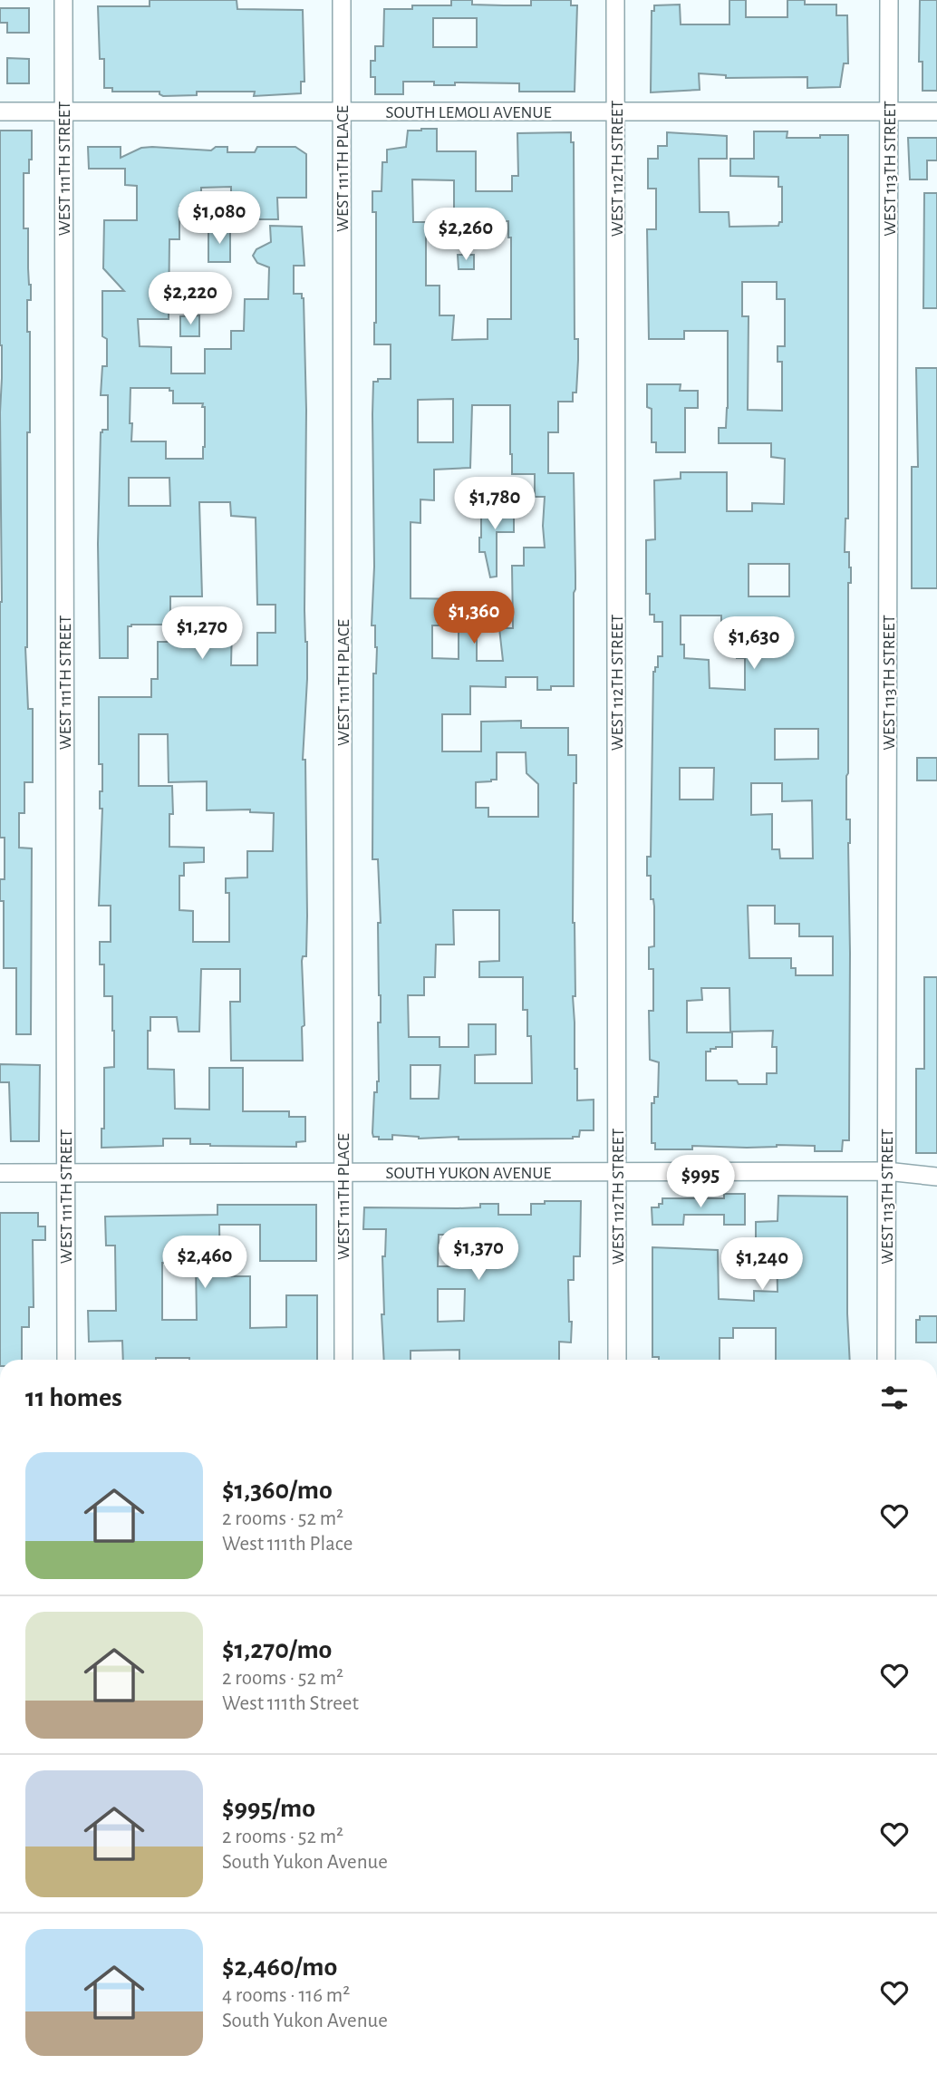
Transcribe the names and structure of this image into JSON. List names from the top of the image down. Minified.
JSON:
{"streets":{"street":["SOUTH LEMOLI AVENUE","WEST 111TH STREET","WEST 111TH PLACE","WEST 112TH STREET","WEST 113TH STREET","SOUTH YUKON AVENUE"]},"crossings":[["SOUTH LEMOLI AVENUE","WEST 111TH STREET"],["SOUTH LEMOLI AVENUE","WEST 111TH PLACE"],["SOUTH LEMOLI AVENUE","WEST 112TH STREET"],["SOUTH LEMOLI AVENUE","WEST 113TH STREET"],["WEST 111TH STREET","SOUTH YUKON AVENUE"],["WEST 111TH PLACE","SOUTH YUKON AVENUE"],["WEST 112TH STREET","SOUTH YUKON AVENUE"],["WEST 113TH STREET","SOUTH YUKON AVENUE"]],"page":{"price":["$1,080","$2,260","$2,220","$1,780","$1,360","$1,270","$1,630","$995","$1,370","$2,460","$1,240"],"heading":"11 homes","list":[{"name":"$1,360/mo","note":"2 rooms · 52 m² · West 111th Place"},{"name":"$1,270/mo","note":"2 rooms · 52 m² · West 111th Street"},{"name":"$995/mo","note":"2 rooms · 52 m² · South Yukon Avenue"},{"name":"$2,460/mo","note":"4 rooms · 116 m² · South Yukon Avenue"}]}}
